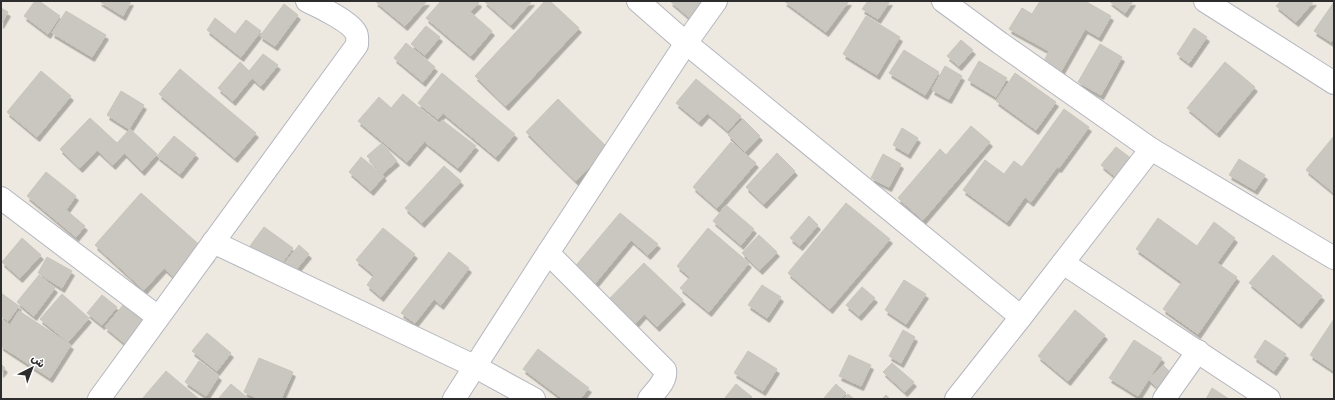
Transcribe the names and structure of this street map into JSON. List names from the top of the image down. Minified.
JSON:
{"north":"top right"}
